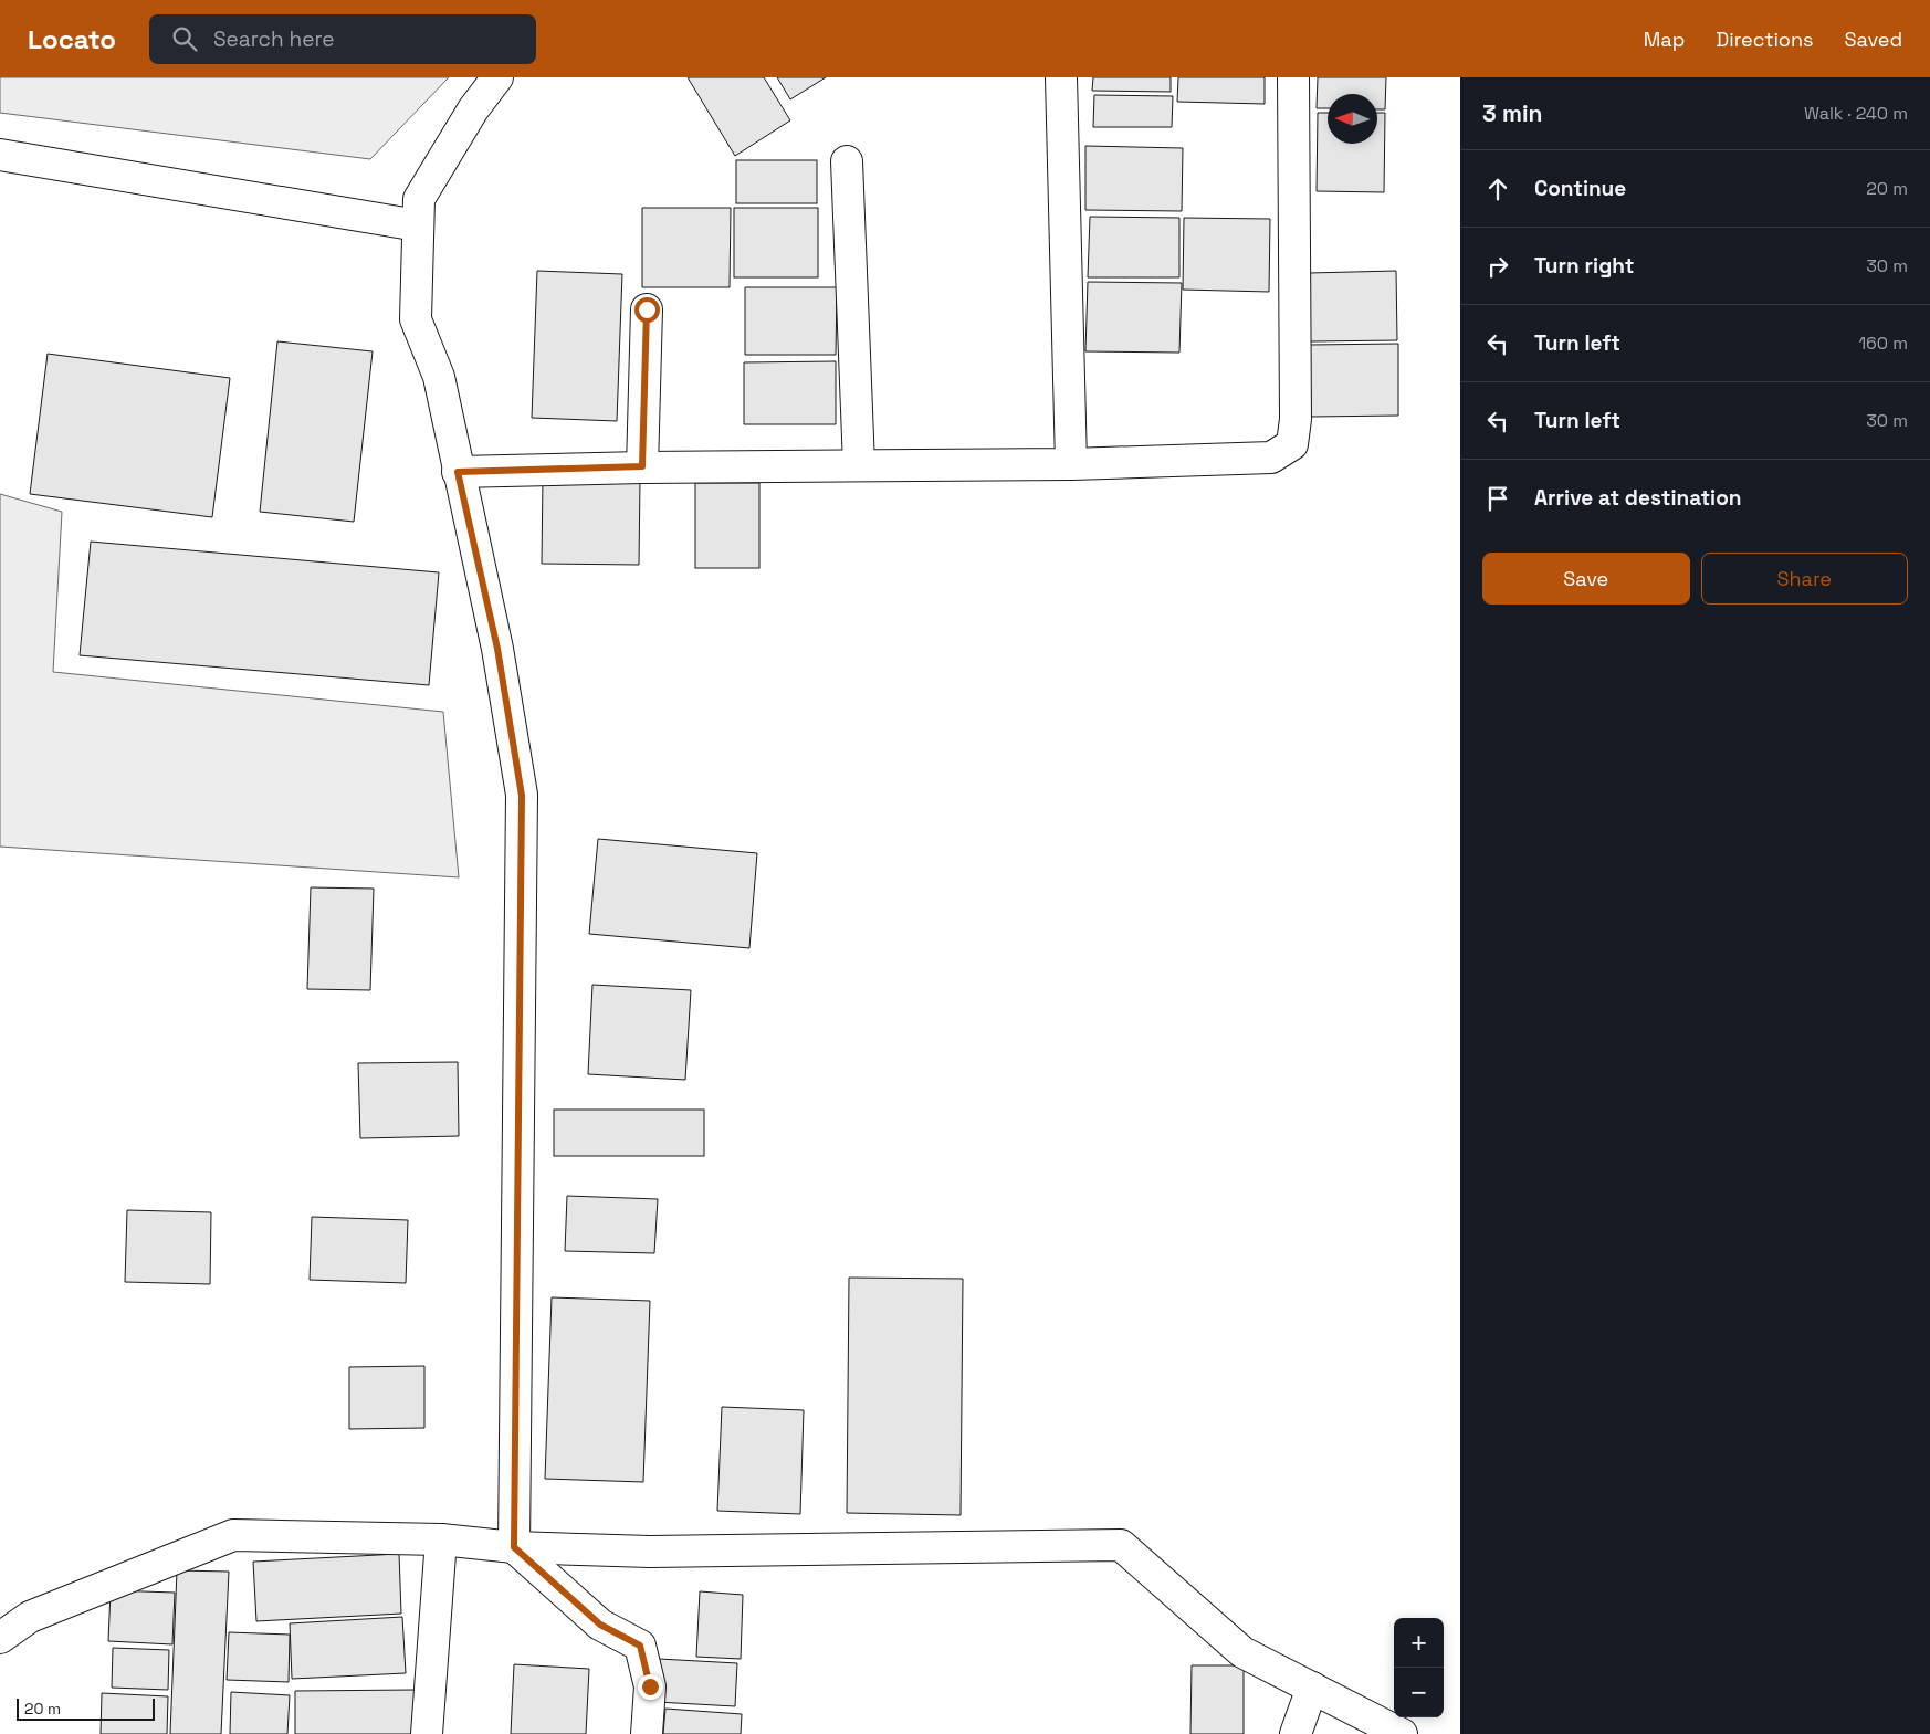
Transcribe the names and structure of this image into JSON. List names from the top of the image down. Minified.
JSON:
{"scale_bar":"20 m","north":"left","page":{"header":"Locato","search":"Search here","nav":["Map","Directions","Saved"],"heading":["3 min","Walk · 240 m"],"list":[["Continue","20 m"],["Turn right","30 m"],["Turn left","160 m"],["Turn left","30 m"],"Arrive at destination"],"buttons":["Save","Share"],"map_buttons":["+","−"],"scale":"20 m"}}
